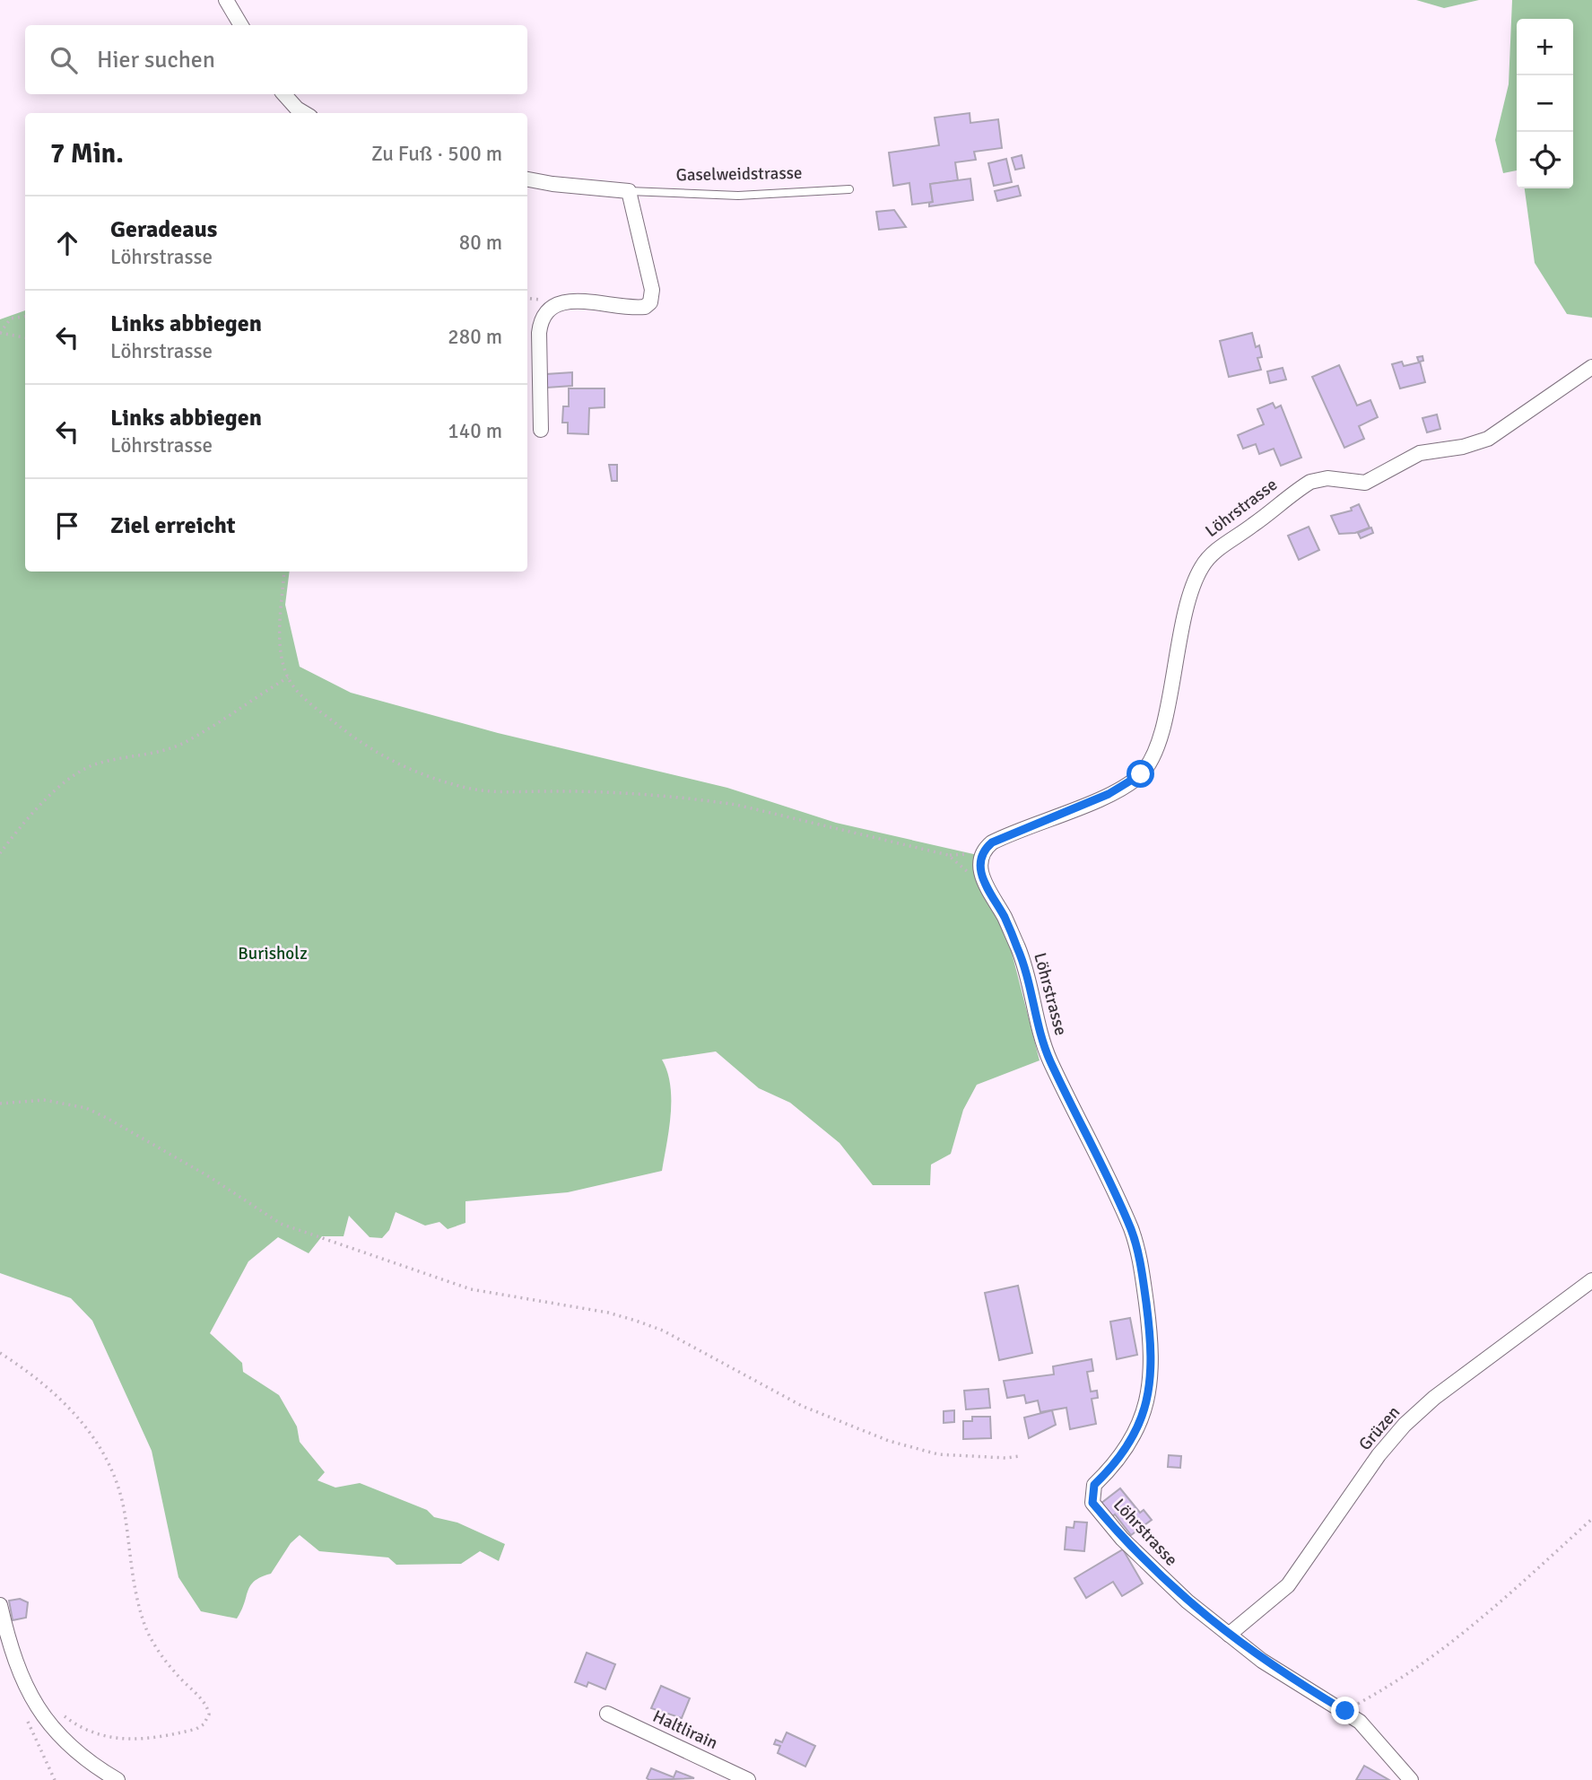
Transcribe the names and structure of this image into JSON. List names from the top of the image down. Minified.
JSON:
{"streets":{"street":["Gaselweidstrasse","Löhrstrasse","Grüzen","Haltlirain"]},"crossings":[["Löhrstrasse","Grüzen"]],"parks":["Burisholz"],"page":{"map_buttons":["+","−"],"search":"Hier suchen","heading":["7 Min.","Zu Fuß · 500 m"],"list":[["Geradeaus","Löhrstrasse","80 m"],["Links abbiegen","Löhrstrasse","280 m"],["Links abbiegen","Löhrstrasse","140 m"],"Ziel erreicht"]}}
